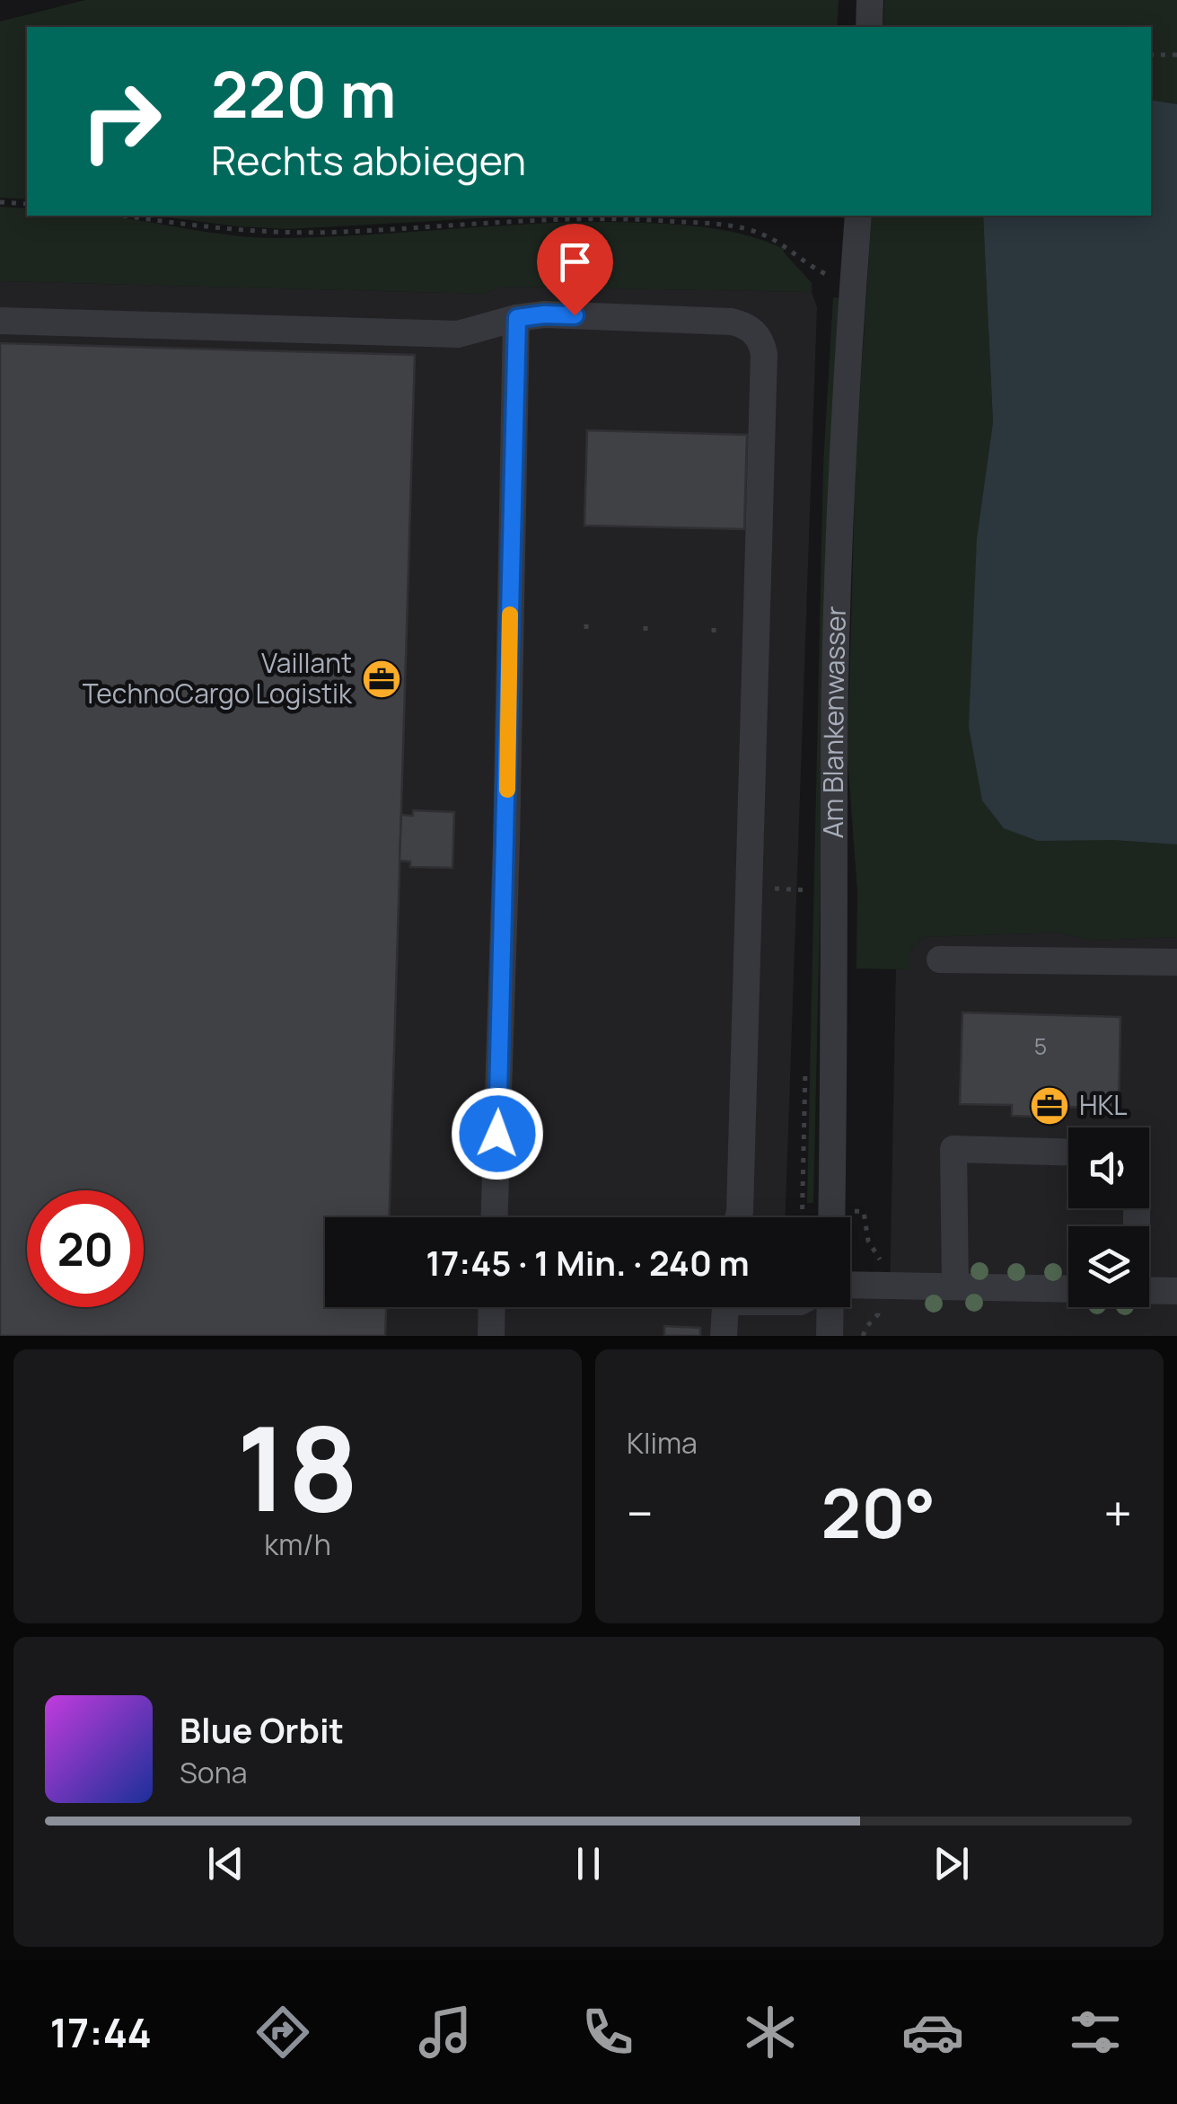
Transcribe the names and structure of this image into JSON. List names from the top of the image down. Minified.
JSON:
{"streets":{"street":["Am Blankenwasser"]},"places":{"office":["Vaillant TechnoCargo Logistik","HKL"]},"house_numbers":["5"],"page":{"turn":["220 m","Rechts abbiegen"],"limit":"20","trip":"17:45 · 1 Min. · 240 m","tile":[["18","km/h"],"Klima"],"heat":["−","20°","+"],"song":["Blue Orbit","Sona"],"tabs":"17:44"}}
